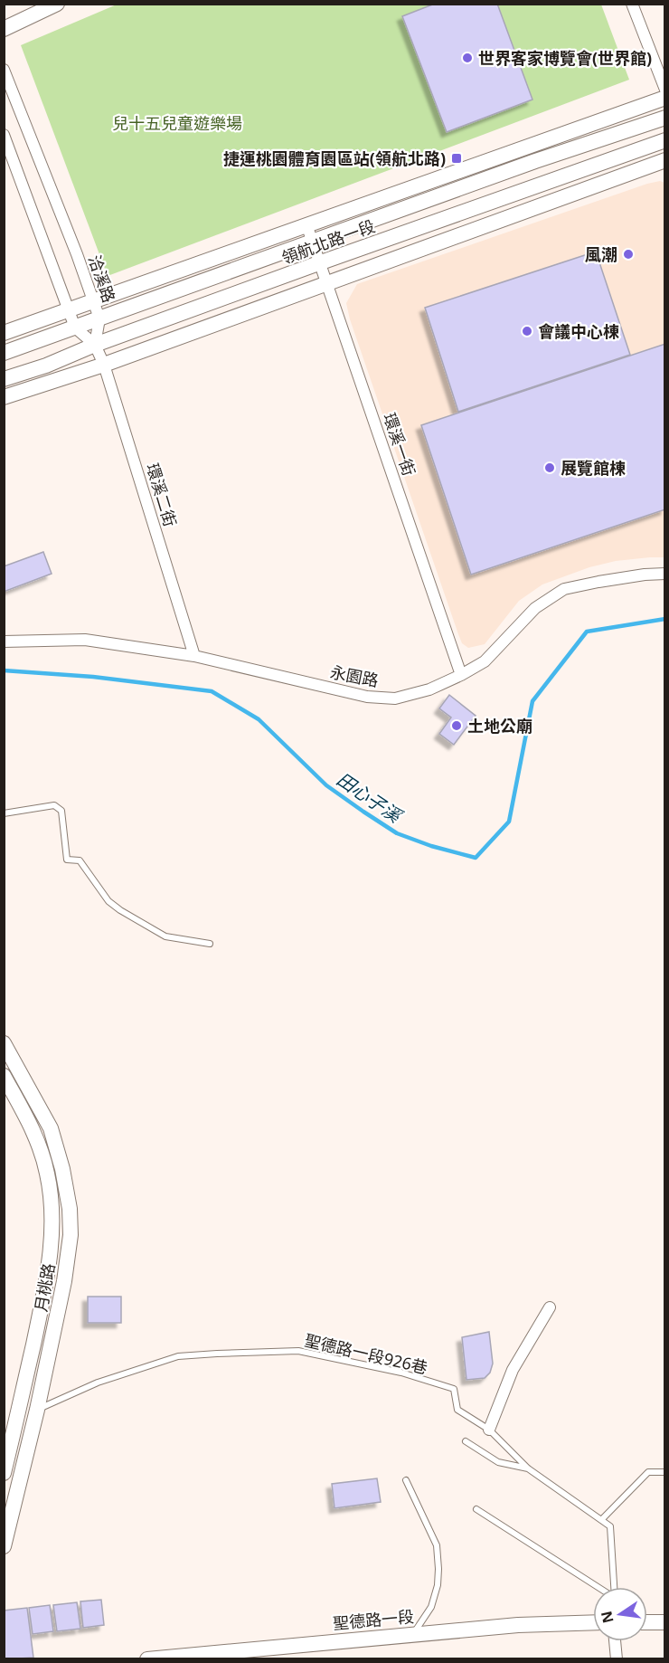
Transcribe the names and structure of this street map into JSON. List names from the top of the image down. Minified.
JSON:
{"streets":{"street":["領航北路一段","洽溪路","環溪一街","環溪二街","永園路","月桃路","聖德路一段"],"lane":["聖德路一段926巷"]},"crossings":[["領航北路一段","洽溪路"],["領航北路一段","環溪一街"],["領航北路一段","環溪二街"],["洽溪路","環溪二街"],["環溪一街","永園路"],["環溪二街","永園路"],["月桃路","聖德路一段926巷"]],"water":["田心子溪"],"parks":["兒十五兒童遊樂場"],"places":{"other":["世界客家博覽會(世界館)","風潮","會議中心棟","展覽館棟","土地公廟"],"transit":["捷運桃園體育園區站(領航北路)"]},"north":"left"}
